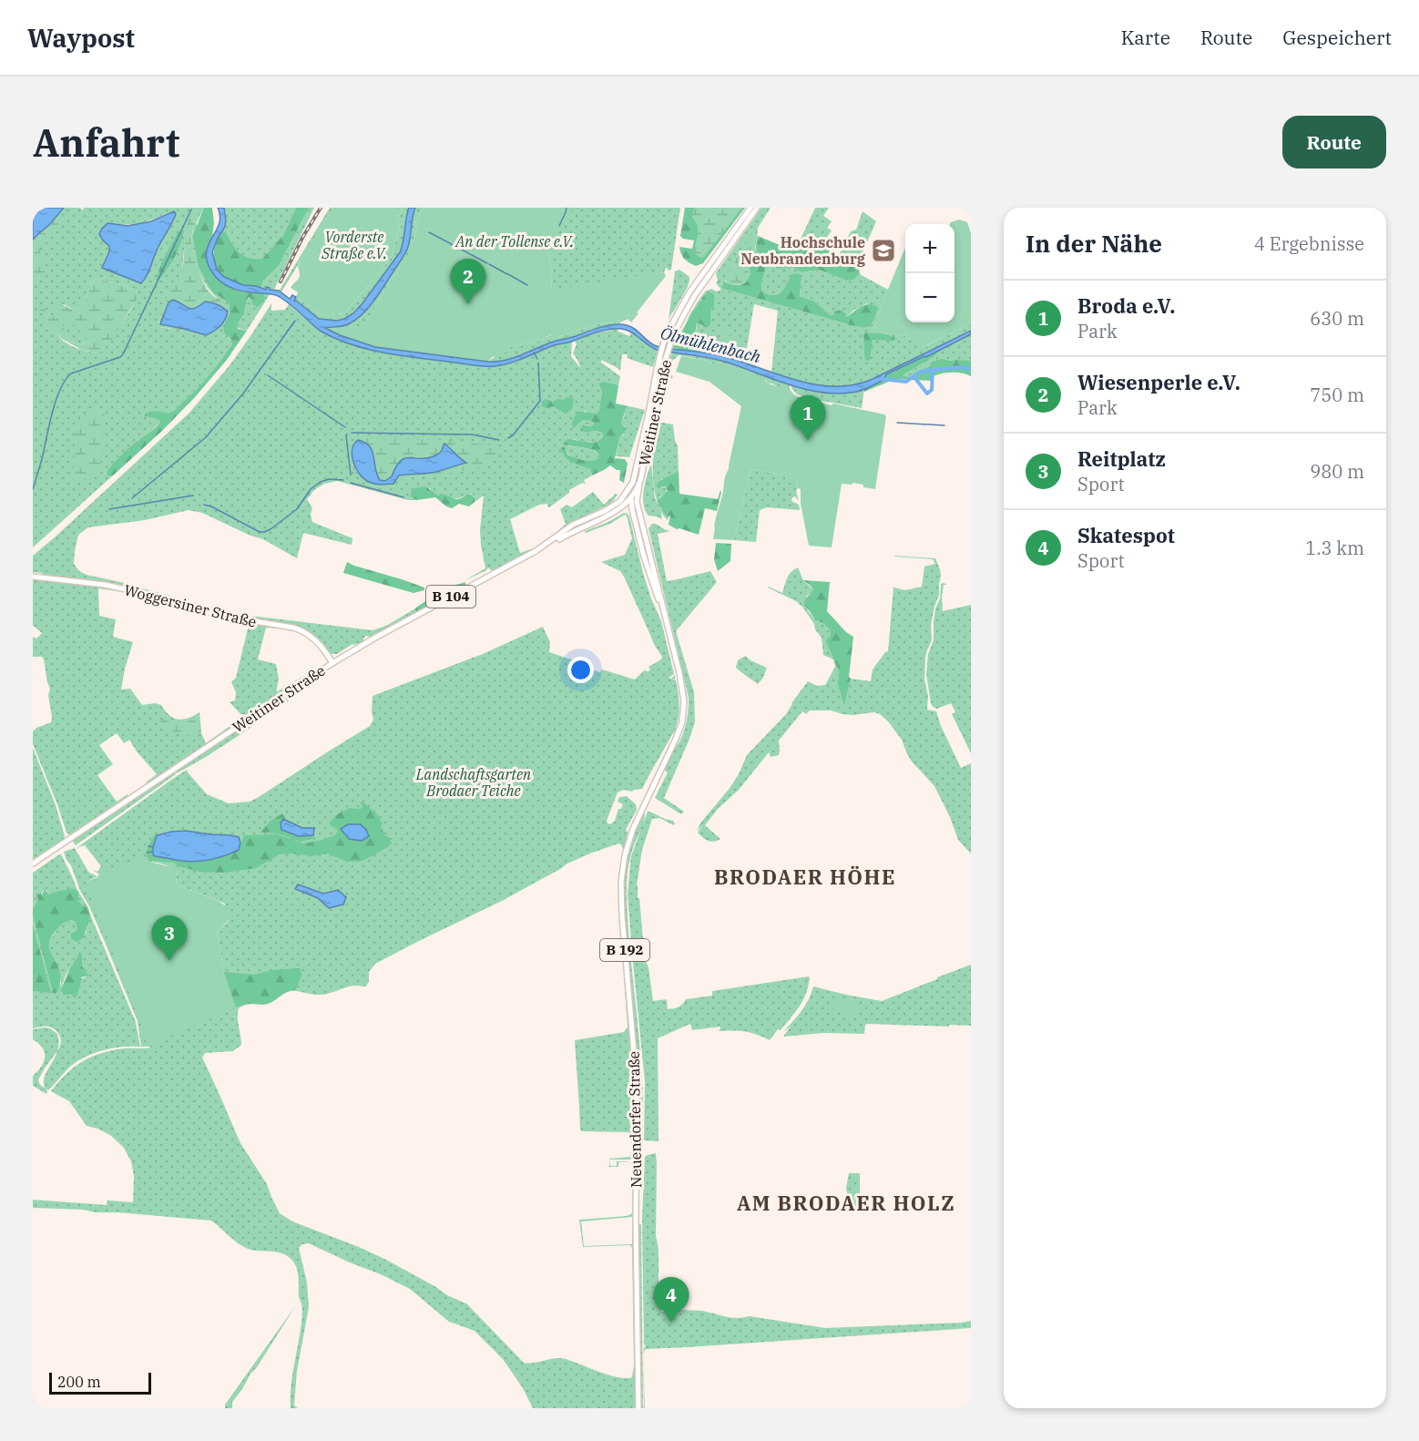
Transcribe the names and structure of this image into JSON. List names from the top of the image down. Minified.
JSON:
{"streets":{"main road":["Weitiner Straße","B 104","Woggersiner Straße","B 192","Neuendorfer Straße"]},"crossings":[["Weitiner Straße","Woggersiner Straße"],["Weitiner Straße","Neuendorfer Straße"]],"districts":["BRODAER HÖHE","AM BRODAER HOLZ"],"water":["Ölmühlenbach"],"parks":["Vorderste Straße e.V.","An der Tollense e.V.","Landschaftsgarten Brodaer Teiche"],"places":{"school or university":["Hochschule Neubrandenburg"]},"scale_bar":"200 m","page":{"header":"Waypost","nav":["Karte","Route","Gespeichert"],"buttons":"Route","title":"Anfahrt","heading":["In der Nähe","4 Ergebnisse"],"map_buttons":["+","−"],"pins":["2","1","3","4"],"list":[{"mark":"1","name":"Broda e.V.","note":"Park","value":"630 m"},{"mark":"2","name":"Wiesenperle e.V.","note":"Park","value":"750 m"},{"mark":"3","name":"Reitplatz","note":"Sport","value":"980 m"},{"mark":"4","name":"Skatespot","note":"Sport","value":"1.3 km"}],"scale":"200 m"}}
